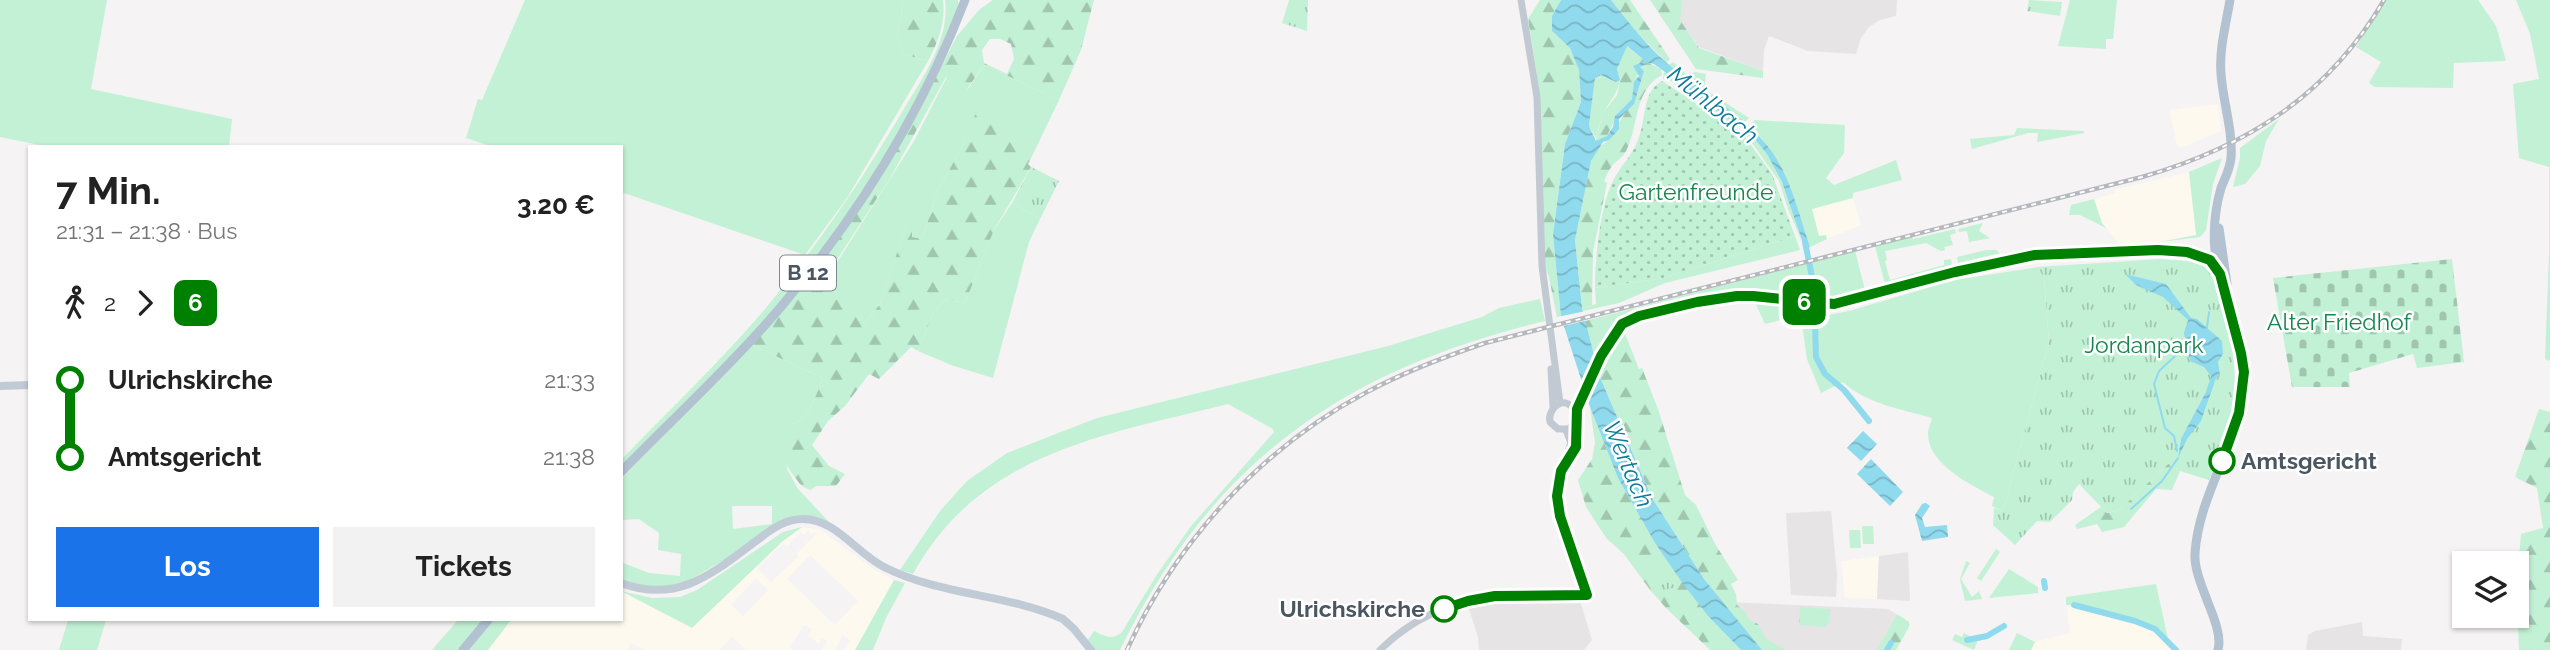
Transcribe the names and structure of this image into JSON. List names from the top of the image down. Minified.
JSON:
{"streets":{"main road":["B 12"]},"water":["Mühlbach","Wertach"],"parks":["Gartenfreunde","Alter Friedhof","Jordanpark"],"places":["Amtsgericht","Ulrichskirche"],"lines":["bus line 6"],"page":{"on_map":"6","heading":["7 Min.","21:31 – 21:38 · Bus","3.20 €"],"legs":["2","6"],"list":[{"name":"Ulrichskirche","value":"21:33"},{"name":"Amtsgericht","value":"21:38"}],"buttons":["Los","Tickets"]}}
